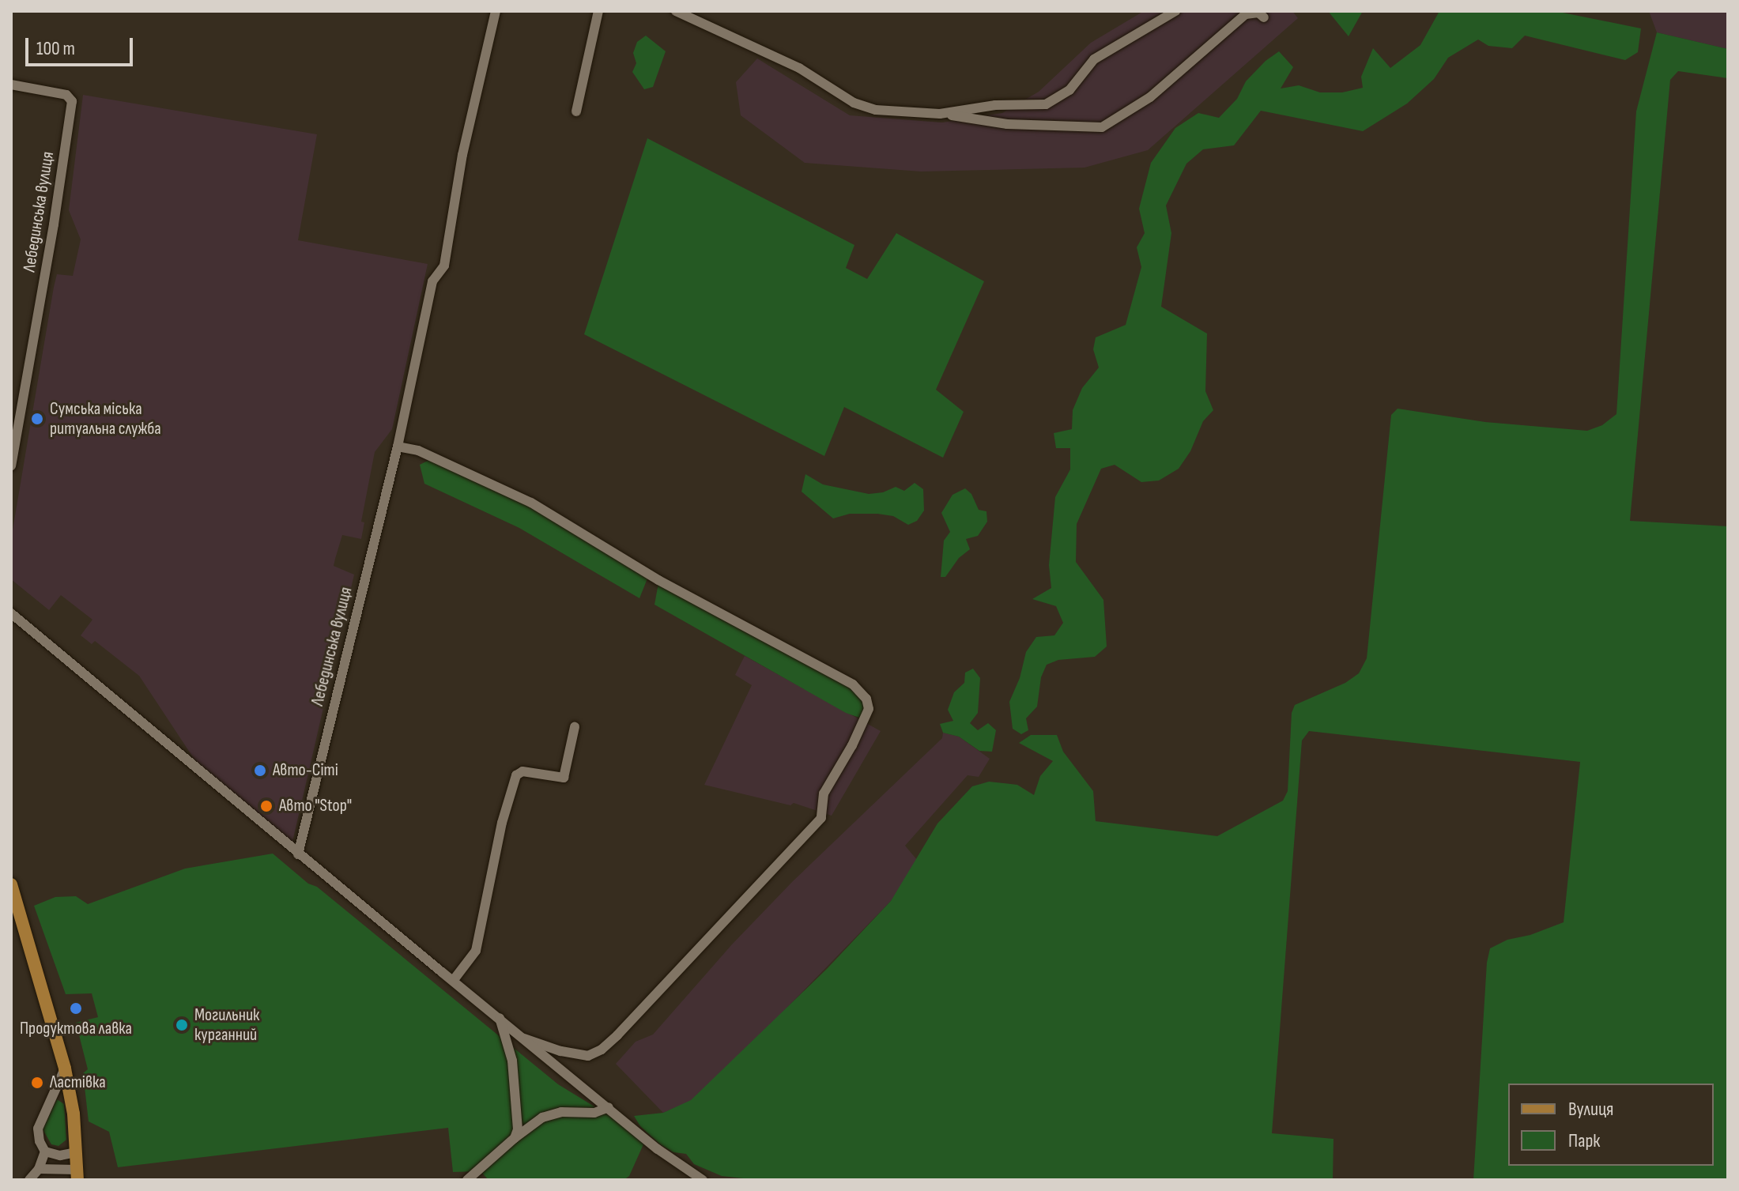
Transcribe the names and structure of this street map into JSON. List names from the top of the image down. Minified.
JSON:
{"streets":{"street":["Лебединська вулиця"]},"places":["Сумська міська ритуальна служба","Авто-Сіті","Авто \"Stop\"","Продуктова лавка","Могильник курганний","Ластівка"],"legend":["Вулиця","Парк"],"scale_bar":"100 m"}
